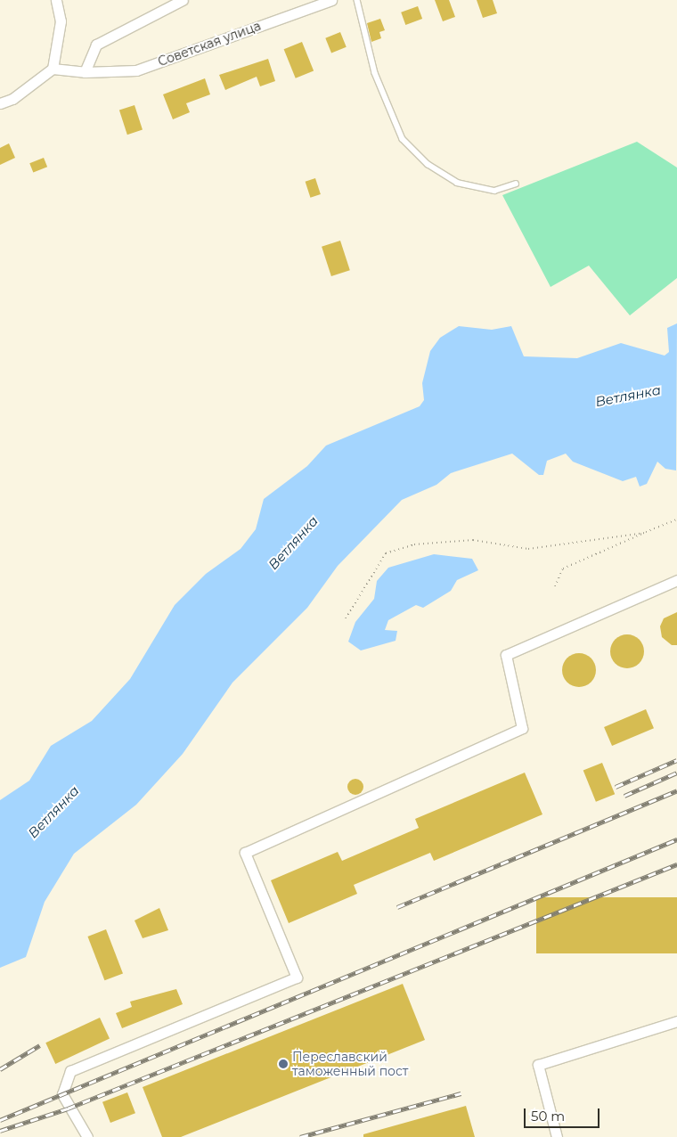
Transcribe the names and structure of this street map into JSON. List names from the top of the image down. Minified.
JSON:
{"streets":{"street":["Советская улица"]},"water":["Ветлянка"],"places":["Переславский таможенный пост"],"scale_bar":"50 m"}
